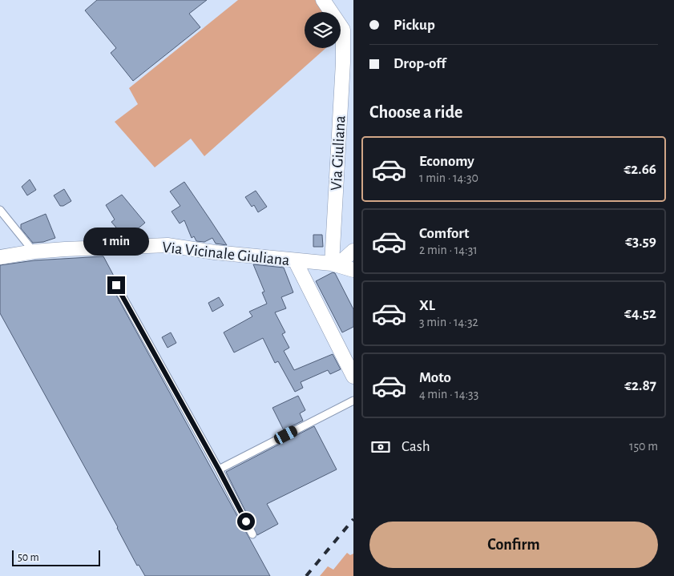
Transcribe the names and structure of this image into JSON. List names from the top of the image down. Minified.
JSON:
{"streets":{"street":["Via Giuliana","Via Vicinale Giuliana"]},"crossings":[["Via Giuliana","Via Vicinale Giuliana"]],"scale_bar":"50 m","page":{"banner":["Pickup","Drop-off"],"heading":"Choose a ride","list":[{"name":"Economy","note":"1 min · 14:30","value":"€2.66"},{"name":"Comfort","note":"2 min · 14:31","value":"€3.59"},{"name":"XL","note":"3 min · 14:32","value":"€4.52"},{"name":"Moto","note":"4 min · 14:33","value":"€2.87"}],"bubble":"1 min","pay":["Cash","150 m"],"buttons":"Confirm","scale":"50 m"}}
